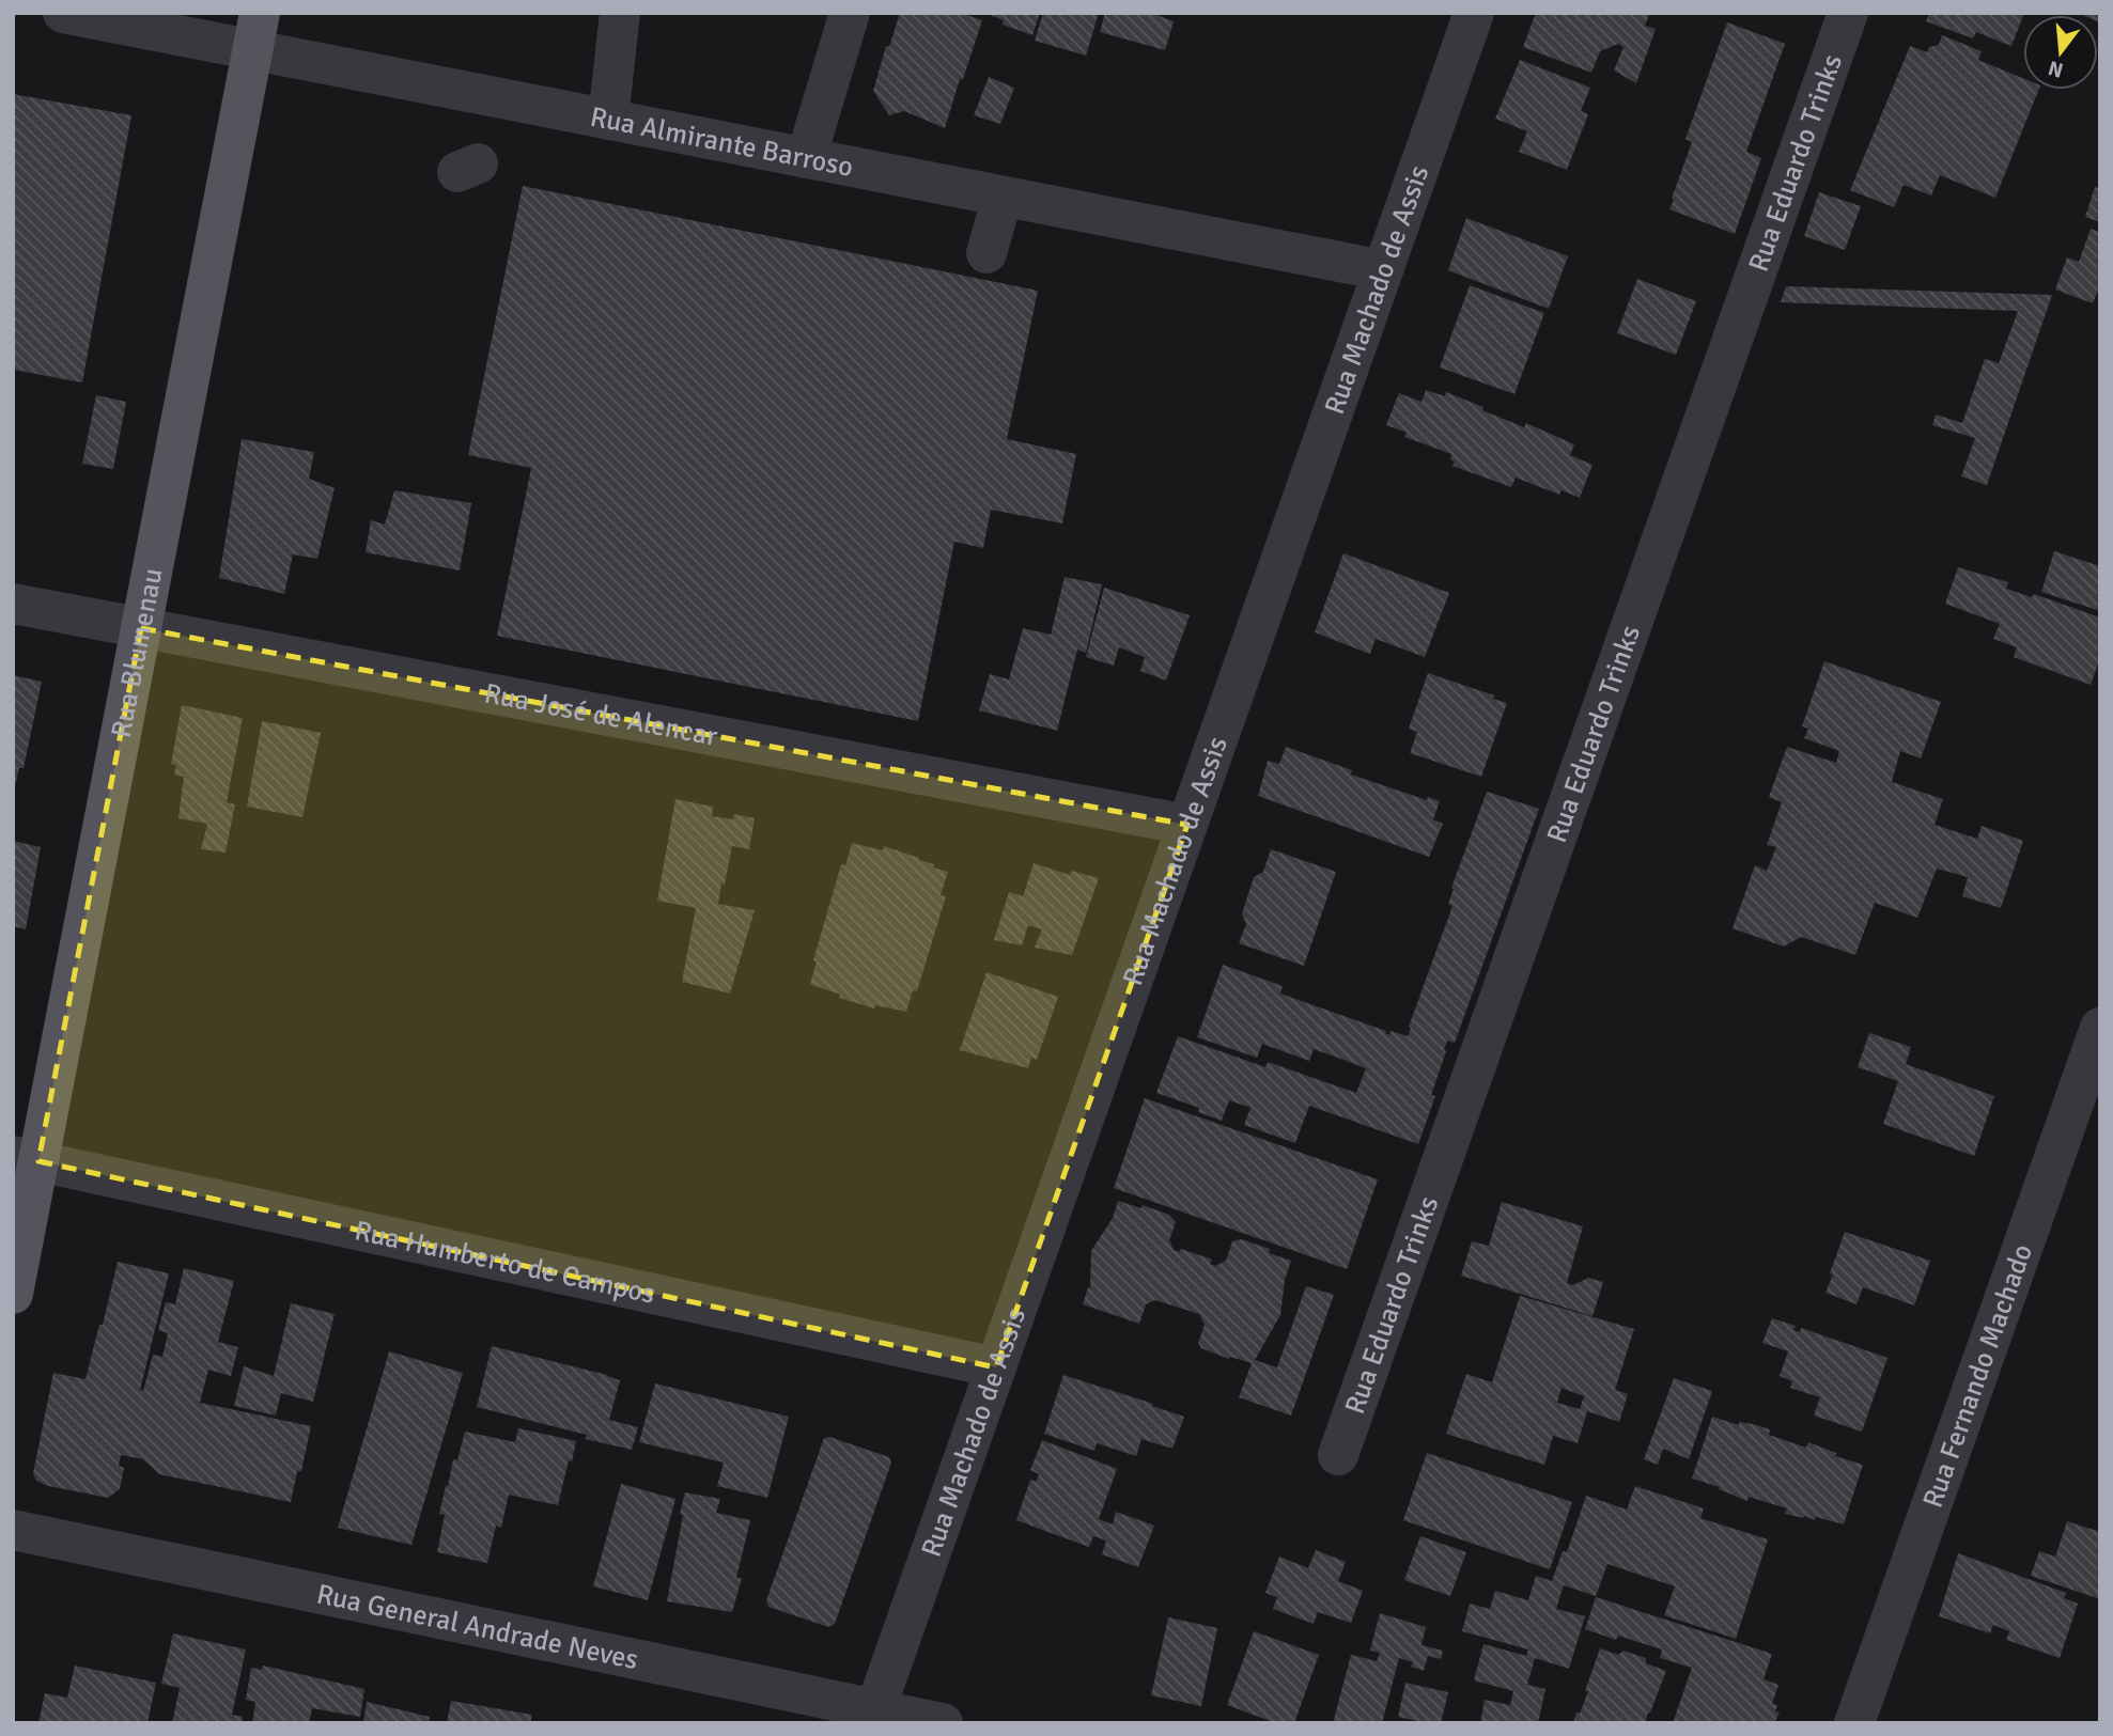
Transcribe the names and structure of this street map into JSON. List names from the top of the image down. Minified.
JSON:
{"streets":{"main road":["Rua Blumenau"],"street":["Rua Almirante Barroso","Rua Eduardo Trinks","Rua Machado de Assis","Rua José de Alencar","Rua Humberto de Campos","Rua Fernando Machado","Rua General Andrade Neves"]},"crossings":[["Rua Almirante Barroso","Rua Machado de Assis"],["Rua Almirante Barroso","Rua Blumenau"],["Rua Machado de Assis","Rua José de Alencar"],["Rua Machado de Assis","Rua Humberto de Campos"],["Rua Machado de Assis","Rua General Andrade Neves"],["Rua Blumenau","Rua José de Alencar"],["Rua Blumenau","Rua Humberto de Campos"]],"north":"bottom"}
